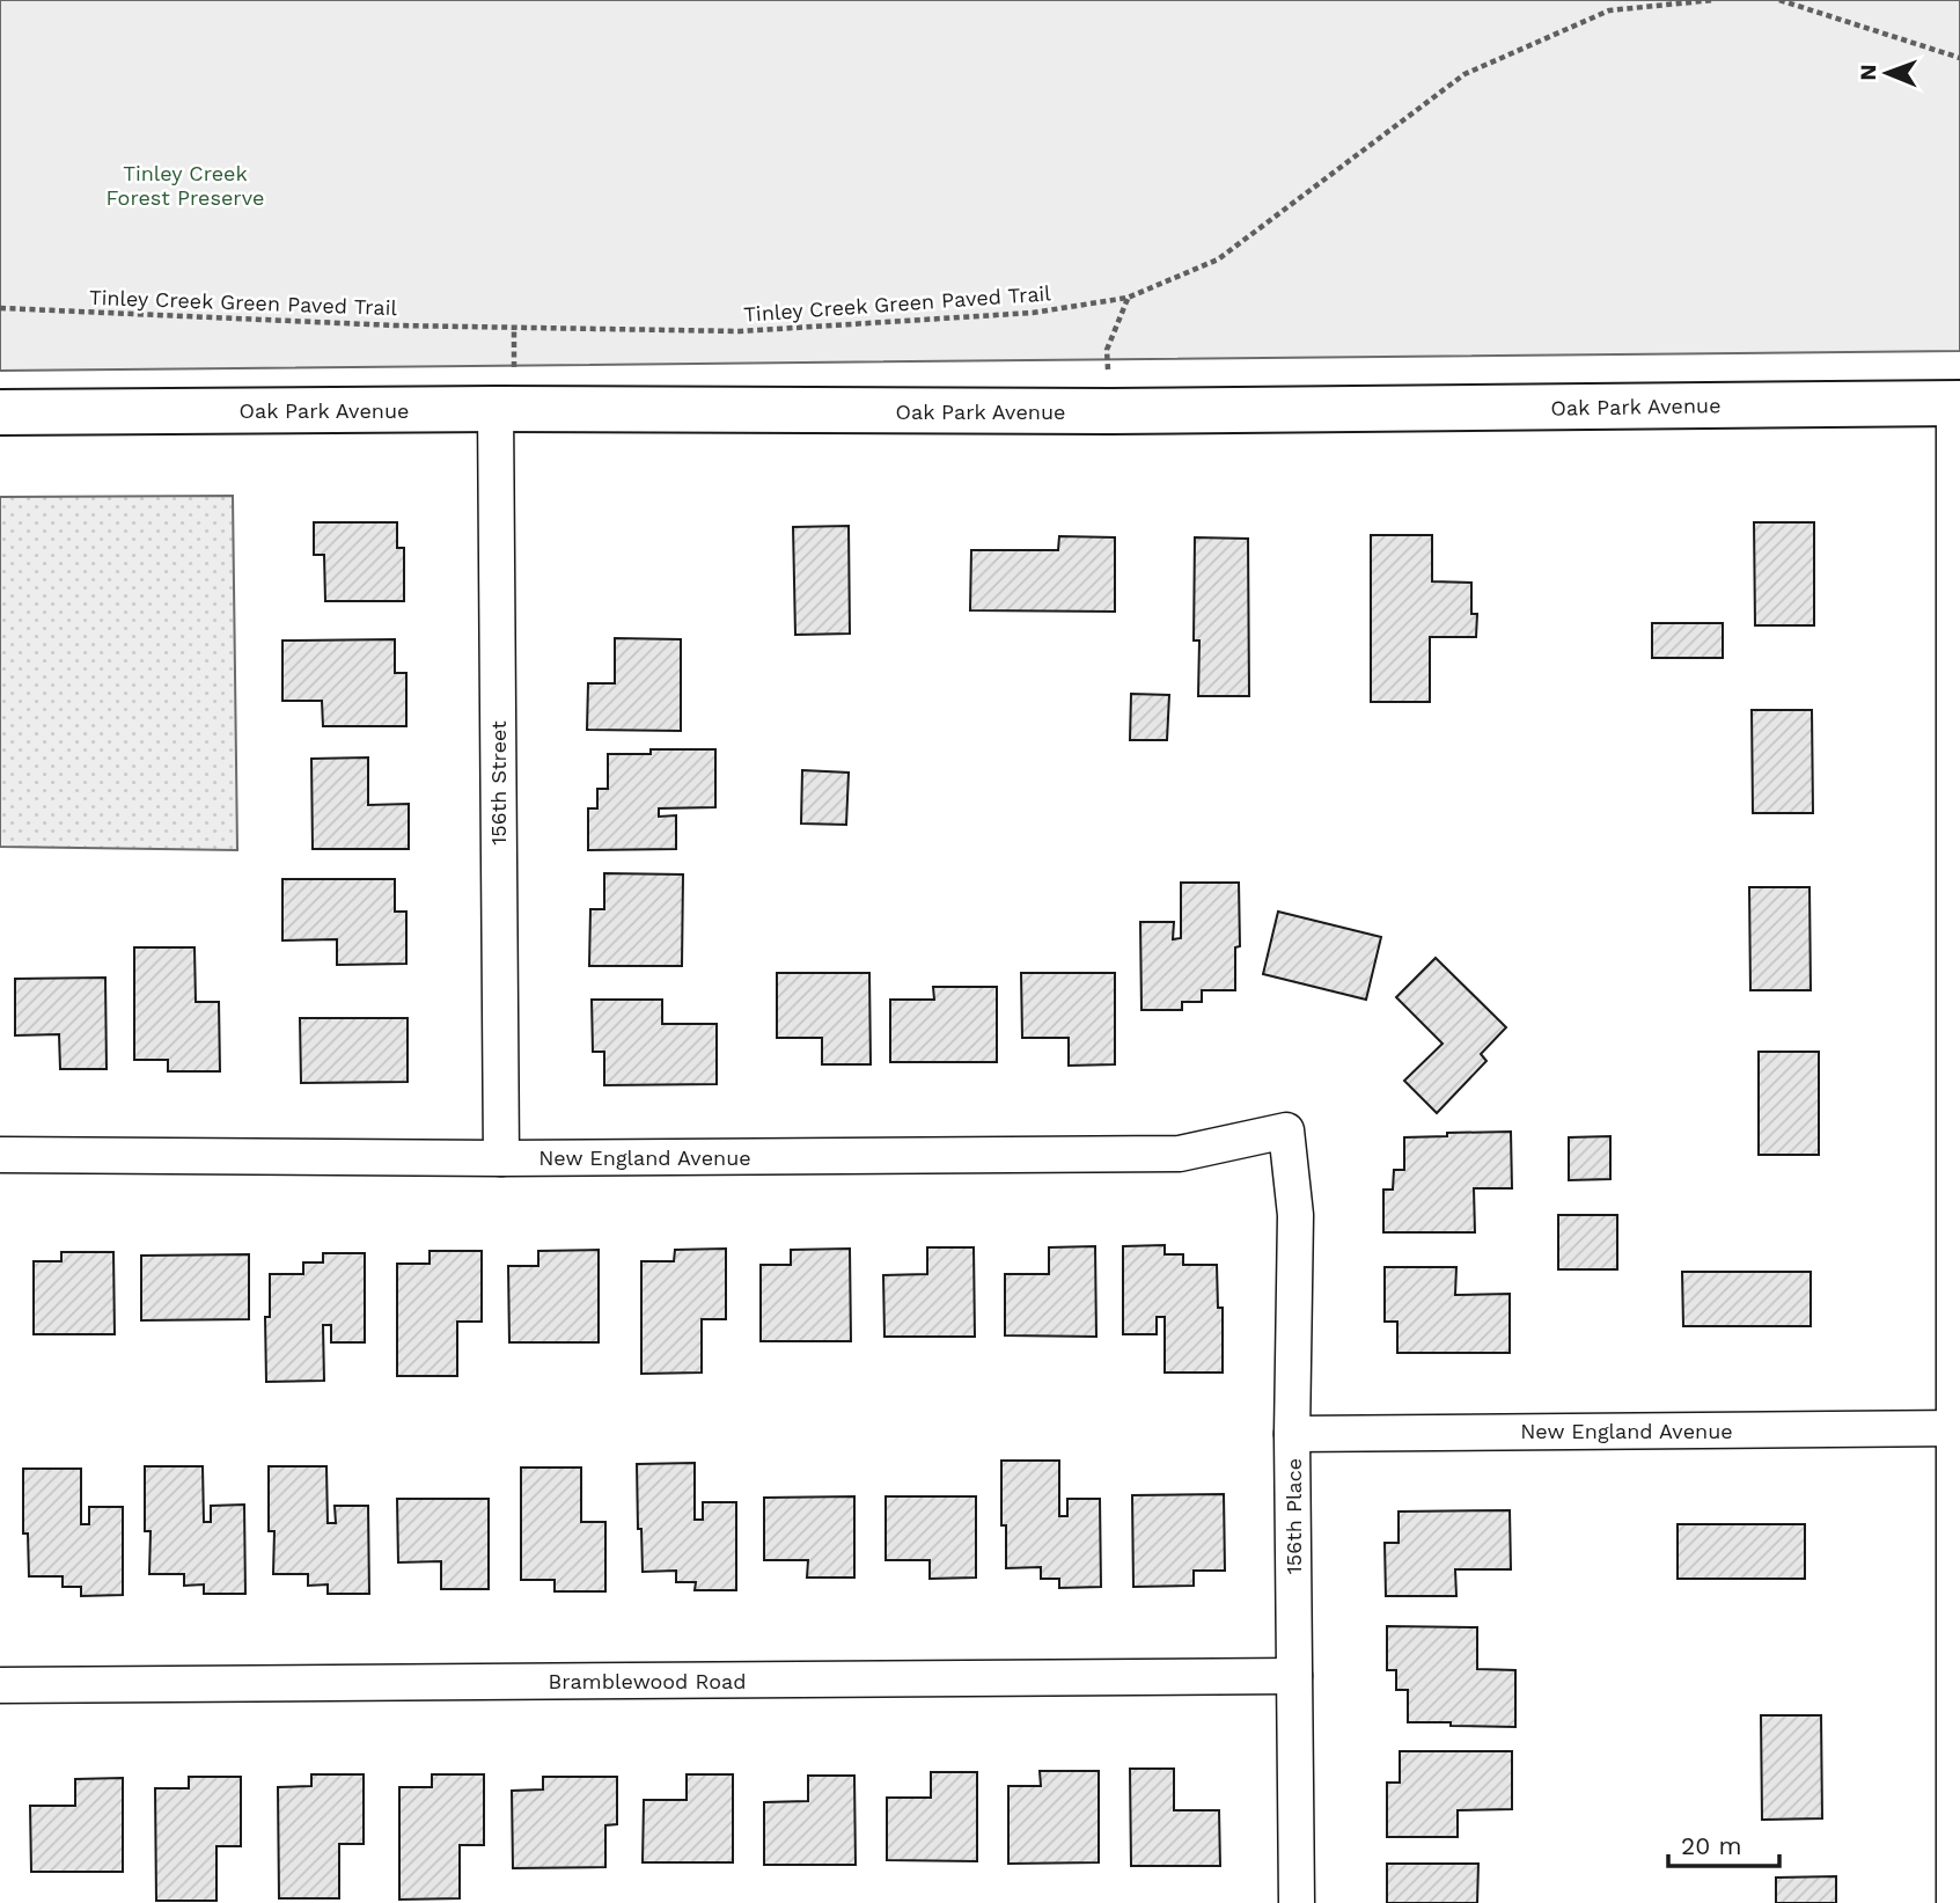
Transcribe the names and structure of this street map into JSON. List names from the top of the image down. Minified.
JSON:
{"streets":{"street":["Oak Park Avenue","156th Street","New England Avenue","156th Place","Bramblewood Road"],"path":["Tinley Creek Green Paved Trail"]},"crossings":[["Oak Park Avenue","156th Street"],["156th Street","New England Avenue"],["New England Avenue","156th Place"],["156th Place","Bramblewood Road"]],"parks":["Tinley Creek Forest Preserve"],"scale_bar":"20 m","north":"left"}
